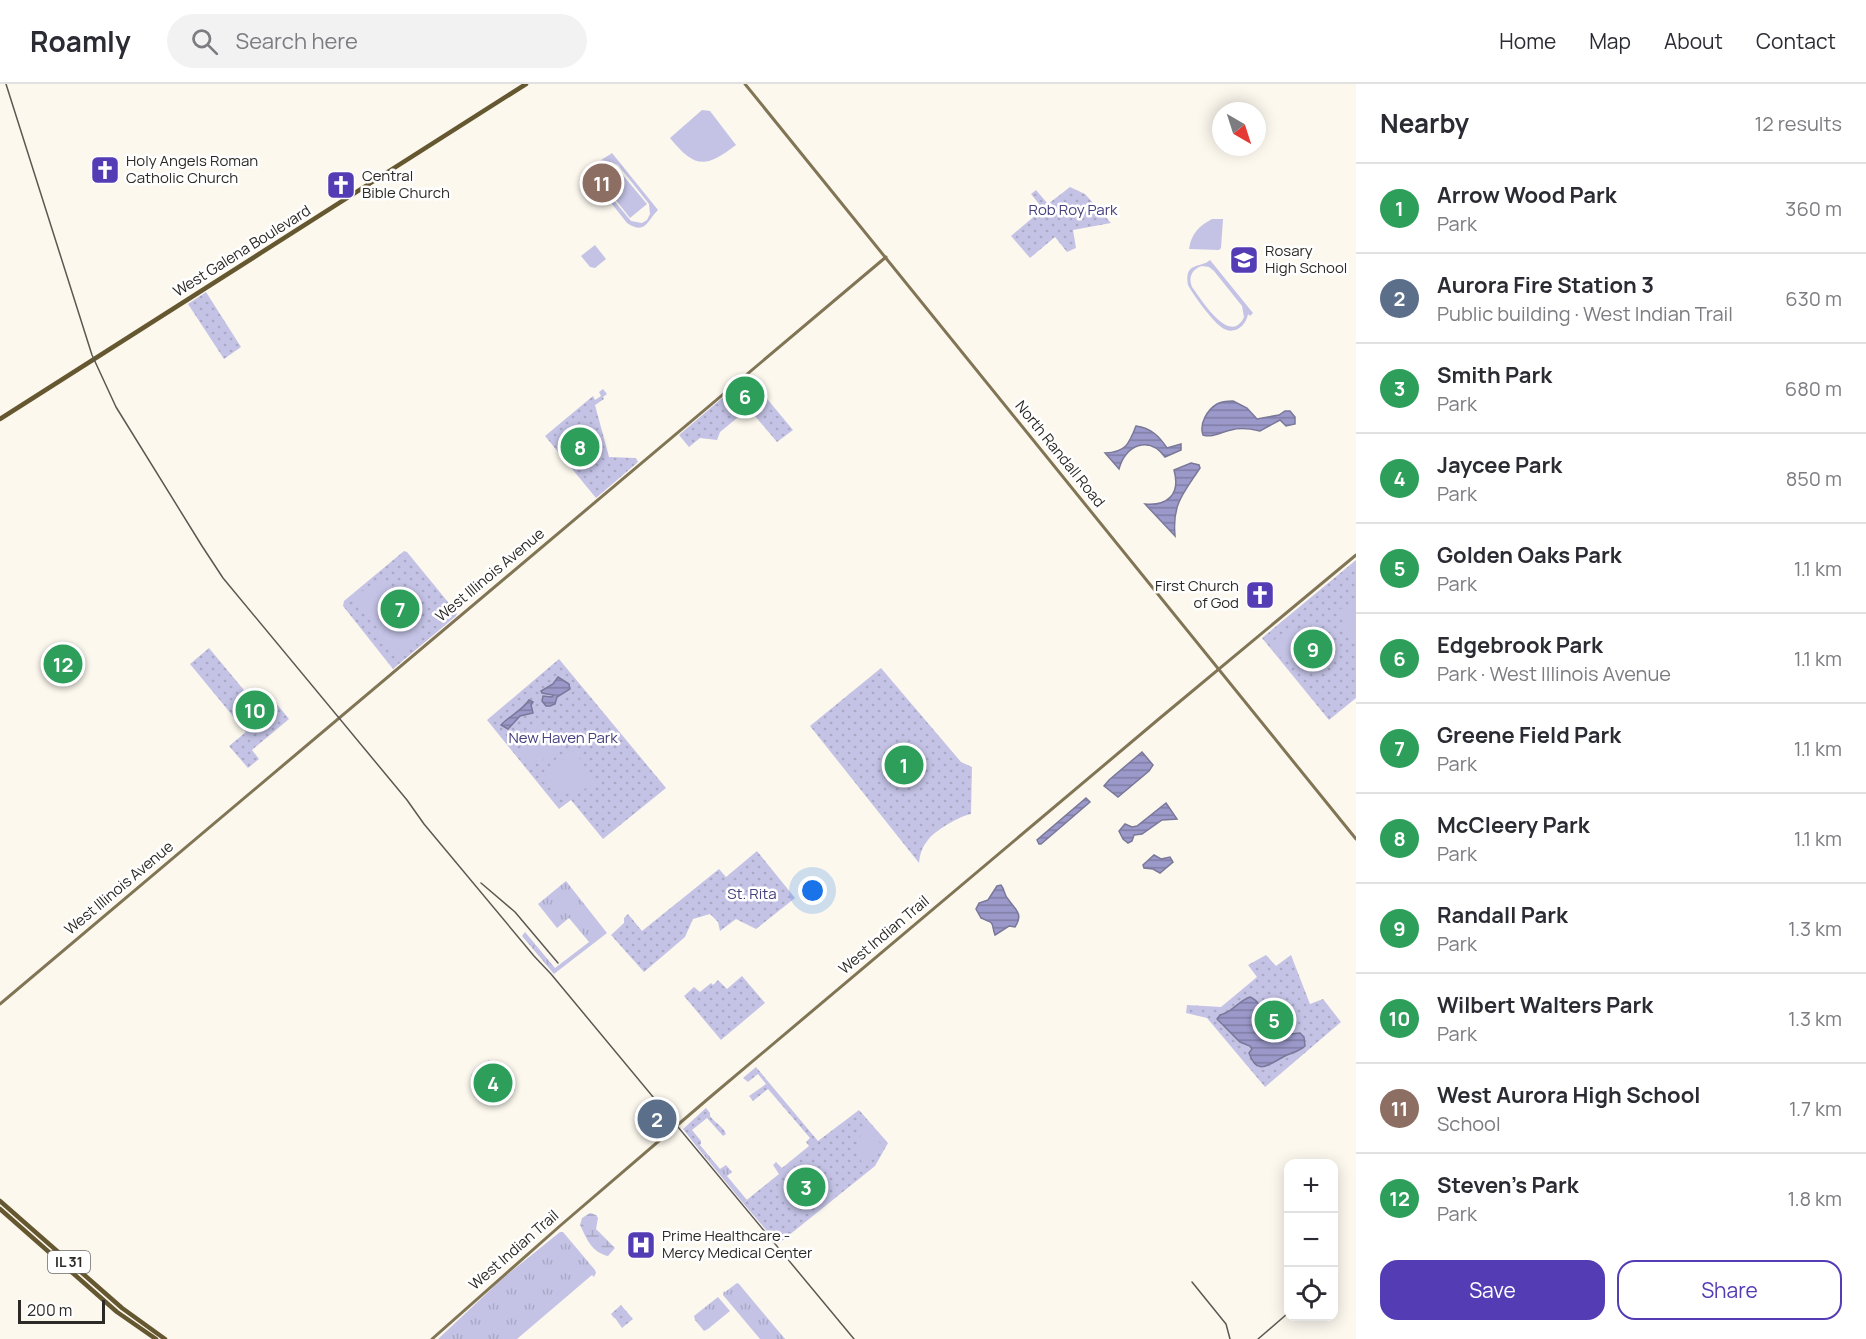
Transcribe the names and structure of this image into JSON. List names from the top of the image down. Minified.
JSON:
{"streets":{"main road":["West Galena Boulevard","North Randall Road","West Illinois Avenue","West Indian Trail","IL 31"]},"crossings":[["North Randall Road","West Illinois Avenue"],["North Randall Road","West Indian Trail"]],"parks":["Rob Roy Park","New Haven Park","St. Rita"],"places":{"church":["Holy Angels Roman Catholic Church","Central Bible Church","First Church of God"],"school or university":["Rosary High School"],"hospital":["Prime Healthcare - Mercy Medical Center"]},"scale_bar":"200 m","north":"bottom right","page":{"header":"Roamly","search":"Search here","nav":["Home","Map","About","Contact"],"heading":["Nearby","12 results"],"pins":["11","6","8","7","9","12","10","1","5","4","2","3"],"list":[{"mark":"1","name":"Arrow Wood Park","note":"Park","value":"360 m"},{"mark":"2","name":"Aurora Fire Station 3","note":"Public building · West Indian Trail","value":"630 m"},{"mark":"3","name":"Smith Park","note":"Park","value":"680 m"},{"mark":"4","name":"Jaycee Park","note":"Park","value":"850 m"},{"mark":"5","name":"Golden Oaks Park","note":"Park","value":"1.1 km"},{"mark":"6","name":"Edgebrook Park","note":"Park · West Illinois Avenue","value":"1.1 km"},{"mark":"7","name":"Greene Field Park","note":"Park","value":"1.1 km"},{"mark":"8","name":"McCleery Park","note":"Park","value":"1.1 km"},{"mark":"9","name":"Randall Park","note":"Park","value":"1.3 km"},{"mark":"10","name":"Wilbert Walters Park","note":"Park","value":"1.3 km"},{"mark":"11","name":"West Aurora High School","note":"School","value":"1.7 km"},{"mark":"12","name":"Steven's Park","note":"Park","value":"1.8 km"}],"map_buttons":["+","−"],"buttons":["Save","Share"],"scale":"200 m"}}
